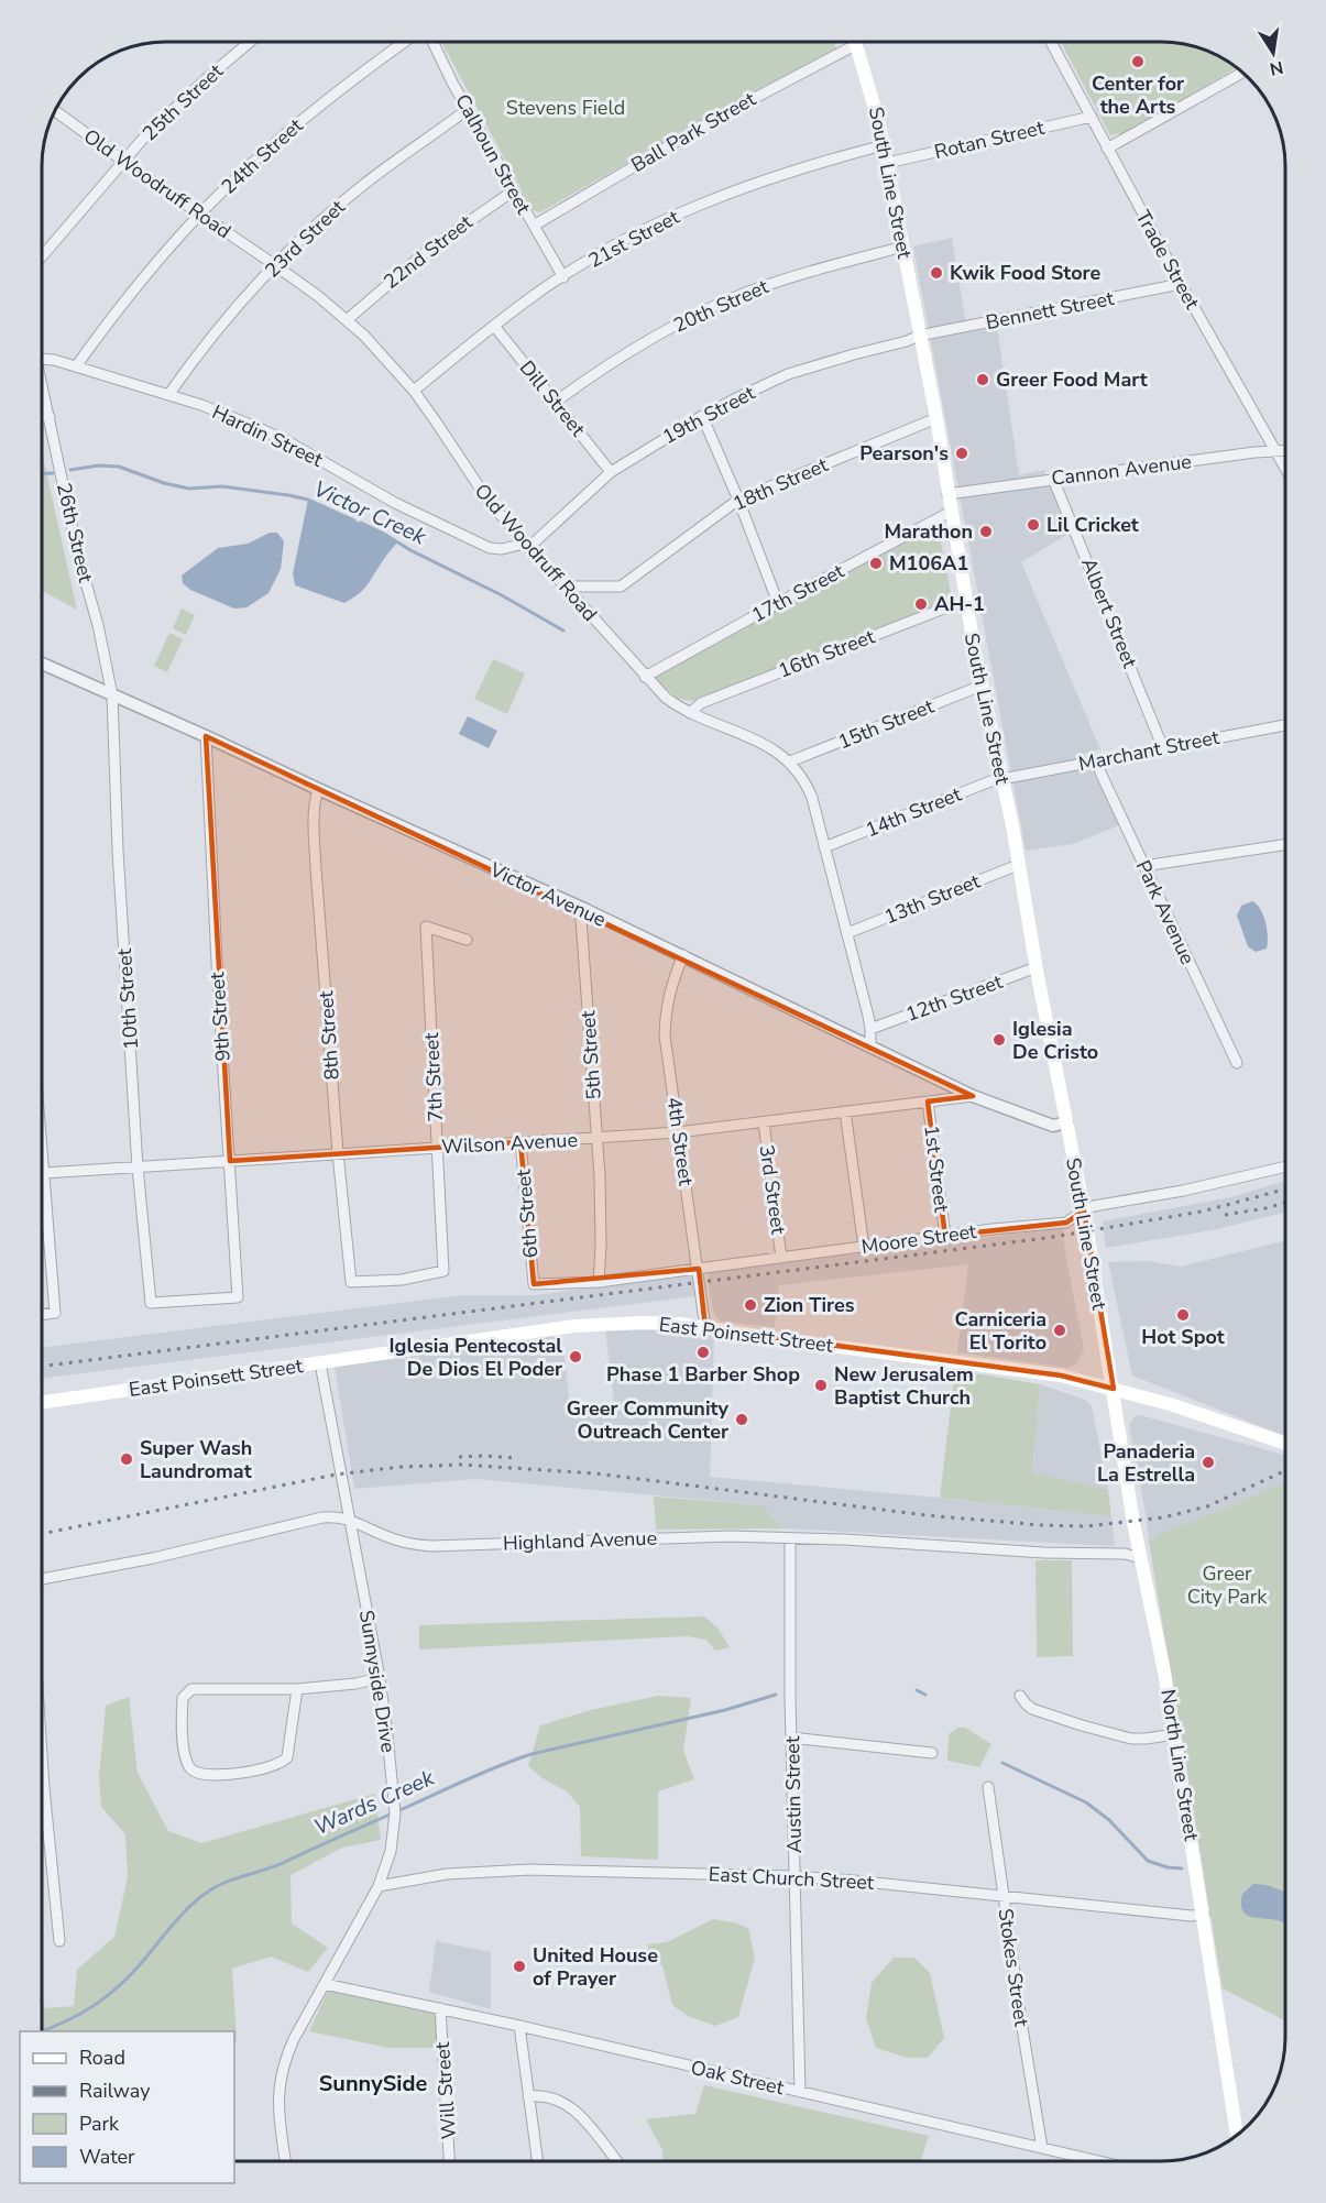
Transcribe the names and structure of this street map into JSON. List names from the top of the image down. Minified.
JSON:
{"streets":{"main road":["South Line Street","East Poinsett Street","North Line Street"],"street":["25th Street","Ball Park Street","Rotan Street","Calhoun Street","24th Street","Old Woodruff Road","23rd Street","21st Street","22nd Street","Trade Street","20th Street","Bennett Street","Dill Street","19th Street","Hardin Street","Cannon Avenue","18th Street","26th Street","17th Street","Albert Street","16th Street","15th Street","Marchant Street","14th Street","Victor Avenue","13th Street","Park Avenue","12th Street","10th Street","9th Street","8th Street","5th Street","7th Street","4th Street","Wilson Avenue","1st Street","3rd Street","6th Street","Moore Street","Highland Avenue","Sunnyside Drive","Austin Street","East Church Street","Stokes Street","Oak Street","Will Street"]},"crossings":[["25th Street","Old Woodruff Road"],["Ball Park Street","Calhoun Street"],["Ball Park Street","South Line Street"],["Rotan Street","South Line Street"],["Rotan Street","Trade Street"],["Calhoun Street","23rd Street"],["Calhoun Street","21st Street"],["Calhoun Street","22nd Street"],["24th Street","Old Woodruff Road"],["24th Street","Hardin Street"],["South Line Street","21st Street"],["South Line Street","20th Street"],["South Line Street","Bennett Street"],["South Line Street","19th Street"],["South Line Street","Cannon Avenue"],["South Line Street","18th Street"],["South Line Street","17th Street"],["South Line Street","16th Street"],["South Line Street","15th Street"],["South Line Street","Marchant Street"],["South Line Street","14th Street"],["South Line Street","Victor Avenue"],["South Line Street","13th Street"],["South Line Street","12th Street"],["South Line Street","Moore Street"],["South Line Street","East Poinsett Street"],["South Line Street","North Line Street"],["Old Woodruff Road","23rd Street"],["Old Woodruff Road","21st Street"],["Old Woodruff Road","22nd Street"],["Old Woodruff Road","19th Street"],["Old Woodruff Road","Hardin Street"],["Old Woodruff Road","18th Street"],["Old Woodruff Road","17th Street"],["Old Woodruff Road","16th Street"],["Old Woodruff Road","15th Street"],["Old Woodruff Road","14th Street"],["Old Woodruff Road","Victor Avenue"],["Old Woodruff Road","13th Street"],["Old Woodruff Road","12th Street"],["23rd Street","Hardin Street"],["21st Street","Dill Street"],["Trade Street","Bennett Street"],["Trade Street","Cannon Avenue"],["20th Street","Dill Street"],["Bennett Street","19th Street"],["Dill Street","19th Street"],["19th Street","Hardin Street"],["Cannon Avenue","Albert Street"],["26th Street","Victor Avenue"],["26th Street","10th Street"],["Albert Street","Marchant Street"],["Marchant Street","14th Street"],["Marchant Street","Park Avenue"],["Victor Avenue","10th Street"],["Victor Avenue","9th Street"],["Victor Avenue","8th Street"],["Victor Avenue","5th Street"],["Victor Avenue","4th Street"],["Victor Avenue","Wilson Avenue"],["10th Street","9th Street"],["10th Street","Wilson Avenue"],["9th Street","Wilson Avenue"],["8th Street","7th Street"],["8th Street","Wilson Avenue"],["5th Street","Wilson Avenue"],["5th Street","Moore Street"],["7th Street","Wilson Avenue"],["4th Street","Wilson Avenue"],["4th Street","Moore Street"],["4th Street","East Poinsett Street"],["Wilson Avenue","1st Street"],["Wilson Avenue","3rd Street"],["Wilson Avenue","6th Street"],["1st Street","Moore Street"],["3rd Street","Moore Street"],["6th Street","Moore Street"],["East Poinsett Street","Sunnyside Drive"],["East Poinsett Street","North Line Street"],["Highland Avenue","Sunnyside Drive"],["Highland Avenue","North Line Street"],["Highland Avenue","Austin Street"],["Sunnyside Drive","East Church Street"],["Sunnyside Drive","Oak Street"],["North Line Street","East Church Street"],["Austin Street","East Church Street"],["Austin Street","Oak Street"],["East Church Street","Stokes Street"],["Stokes Street","Oak Street"],["Oak Street","Will Street"]],"districts":["SunnySide"],"water":["Victor Creek","Wards Creek"],"parks":["Stevens Field","Greer City Park"],"places":["Center for the Arts","Kwik Food Store","Greer Food Mart","Pearson's","Lil Cricket","Marathon","M106A1","AH-1","Iglesia De Cristo","Zion Tires","Hot Spot","Carniceria El Torito","Phase 1 Barber Shop","Iglesia Pentecostal De Dios El Poder","New Jerusalem Baptist Church","Greer Community Outreach Center","Super Wash Laundromat","Panaderia La Estrella","United House of Prayer"],"legend":["Road","Railway","Park","Water"],"north":"bottom"}
